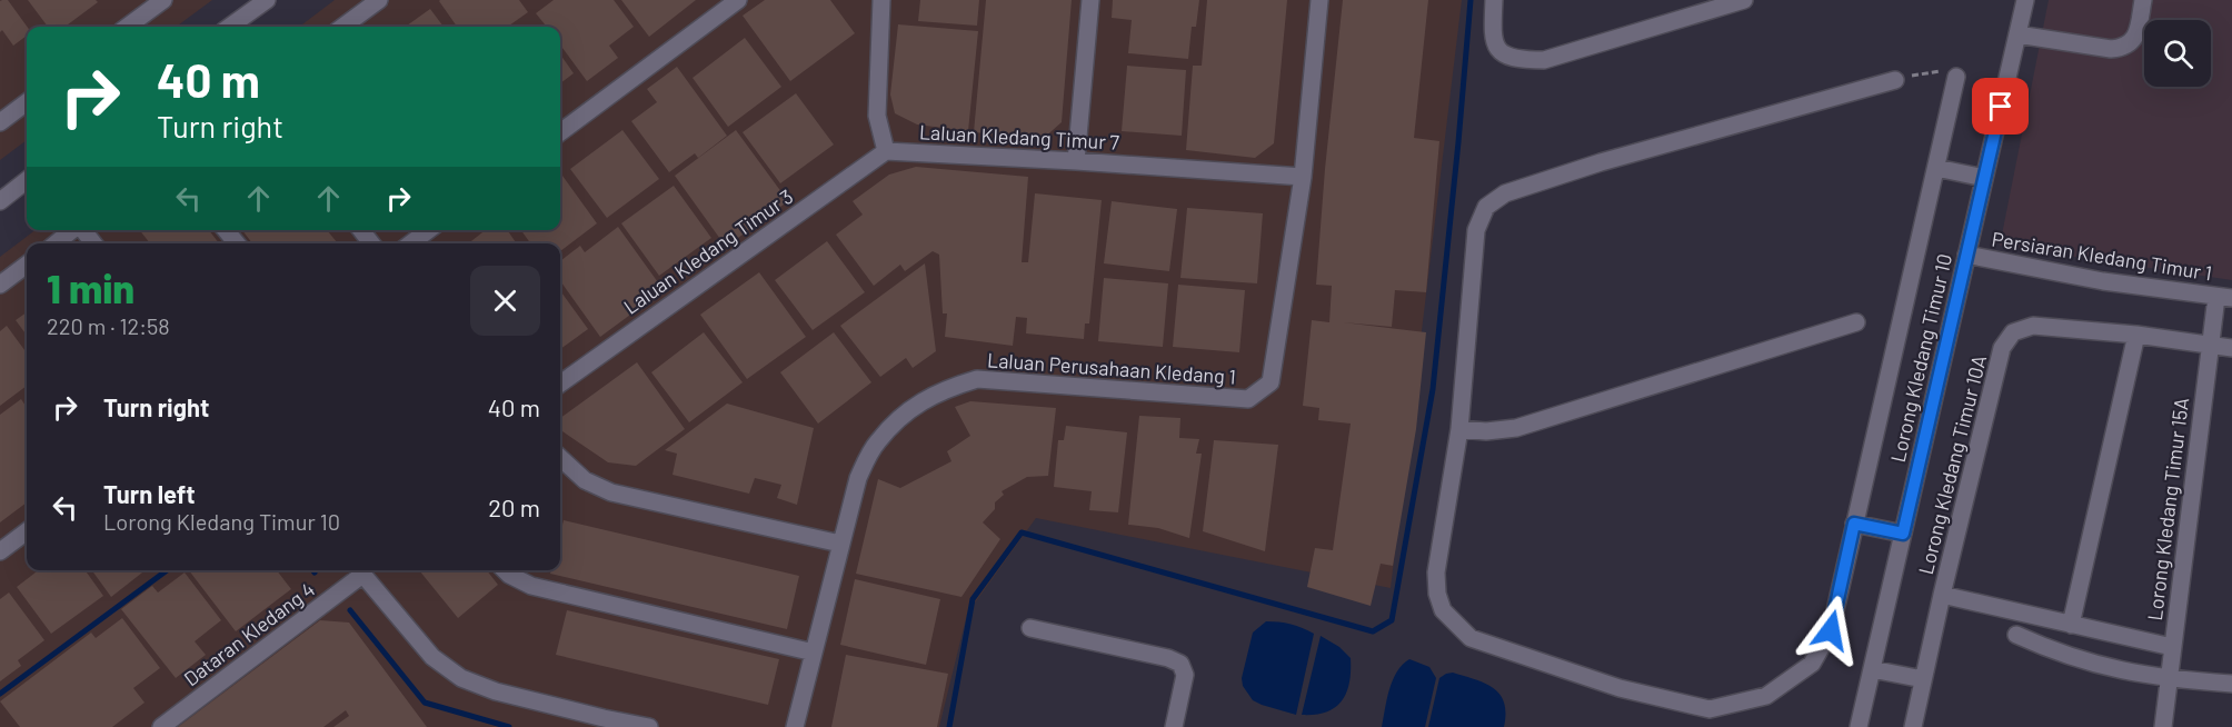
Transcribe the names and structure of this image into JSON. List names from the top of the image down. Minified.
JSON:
{"streets":{"street":["Laluan Kledang Timur 7","Laluan Kledang Timur 3","Persiaran Kledang Timur 1","Lorong Kledang Timur 10","Laluan Perusahaan Kledang 1","Lorong Kledang Timur 10A","Lorong Kledang Timur 15A","Dataran Kledang 4"]},"crossings":[["Laluan Kledang Timur 7","Laluan Kledang Timur 3"],["Laluan Kledang Timur 7","Laluan Perusahaan Kledang 1"],["Persiaran Kledang Timur 1","Lorong Kledang Timur 10"],["Persiaran Kledang Timur 1","Lorong Kledang Timur 15A"],["Lorong Kledang Timur 10A","Lorong Kledang Timur 15A"]],"page":{"turn":["40 m","Turn right"],"heading":["1 min","220 m · 12:58"],"list":[{"name":"Turn right","value":"40 m"},{"name":"Turn left","note":"Lorong Kledang Timur 10","value":"20 m"}]}}
